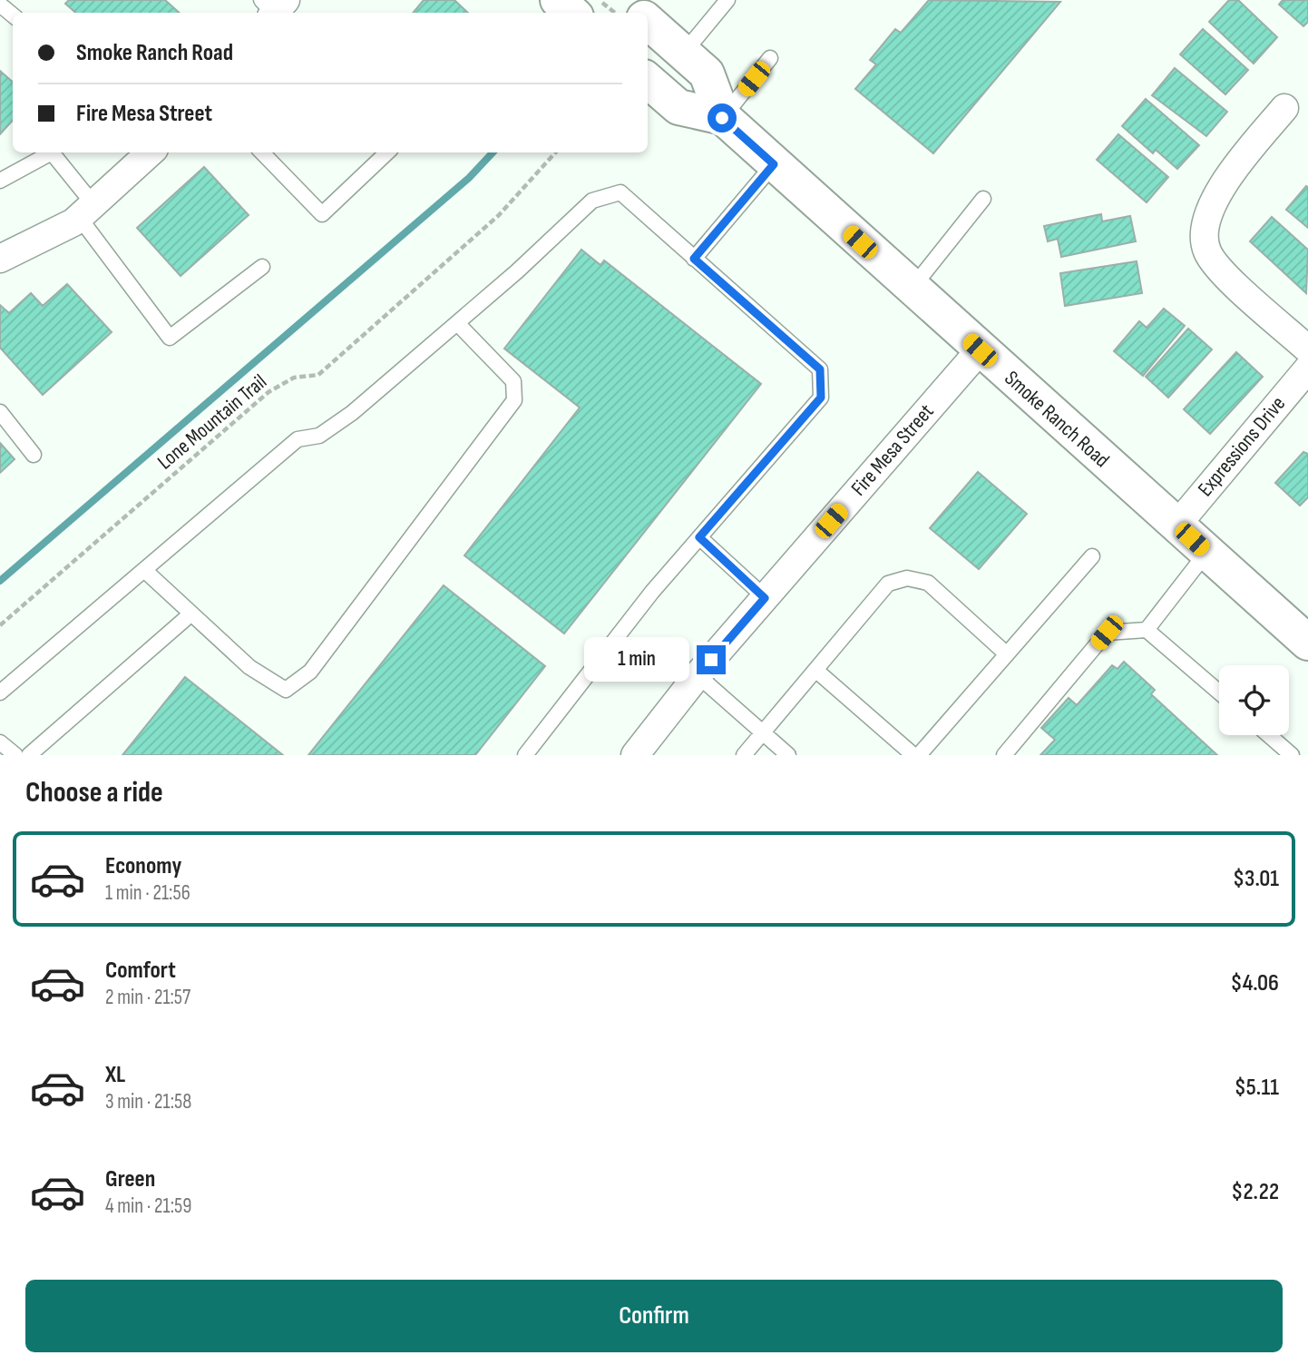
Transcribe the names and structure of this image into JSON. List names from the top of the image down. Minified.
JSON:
{"streets":{"main road":["Smoke Ranch Road"],"street":["Expressions Drive","Fire Mesa Street"],"path":["Lone Mountain Trail"]},"crossings":[["Smoke Ranch Road","Expressions Drive"],["Smoke Ranch Road","Fire Mesa Street"]],"page":{"banner":["Smoke Ranch Road","Fire Mesa Street"],"bubble":"1 min","heading":"Choose a ride","list":[{"name":"Economy","note":"1 min · 21:56","value":"$3.01"},{"name":"Comfort","note":"2 min · 21:57","value":"$4.06"},{"name":"XL","note":"3 min · 21:58","value":"$5.11"},{"name":"Green","note":"4 min · 21:59","value":"$2.22"}],"buttons":"Confirm"}}
